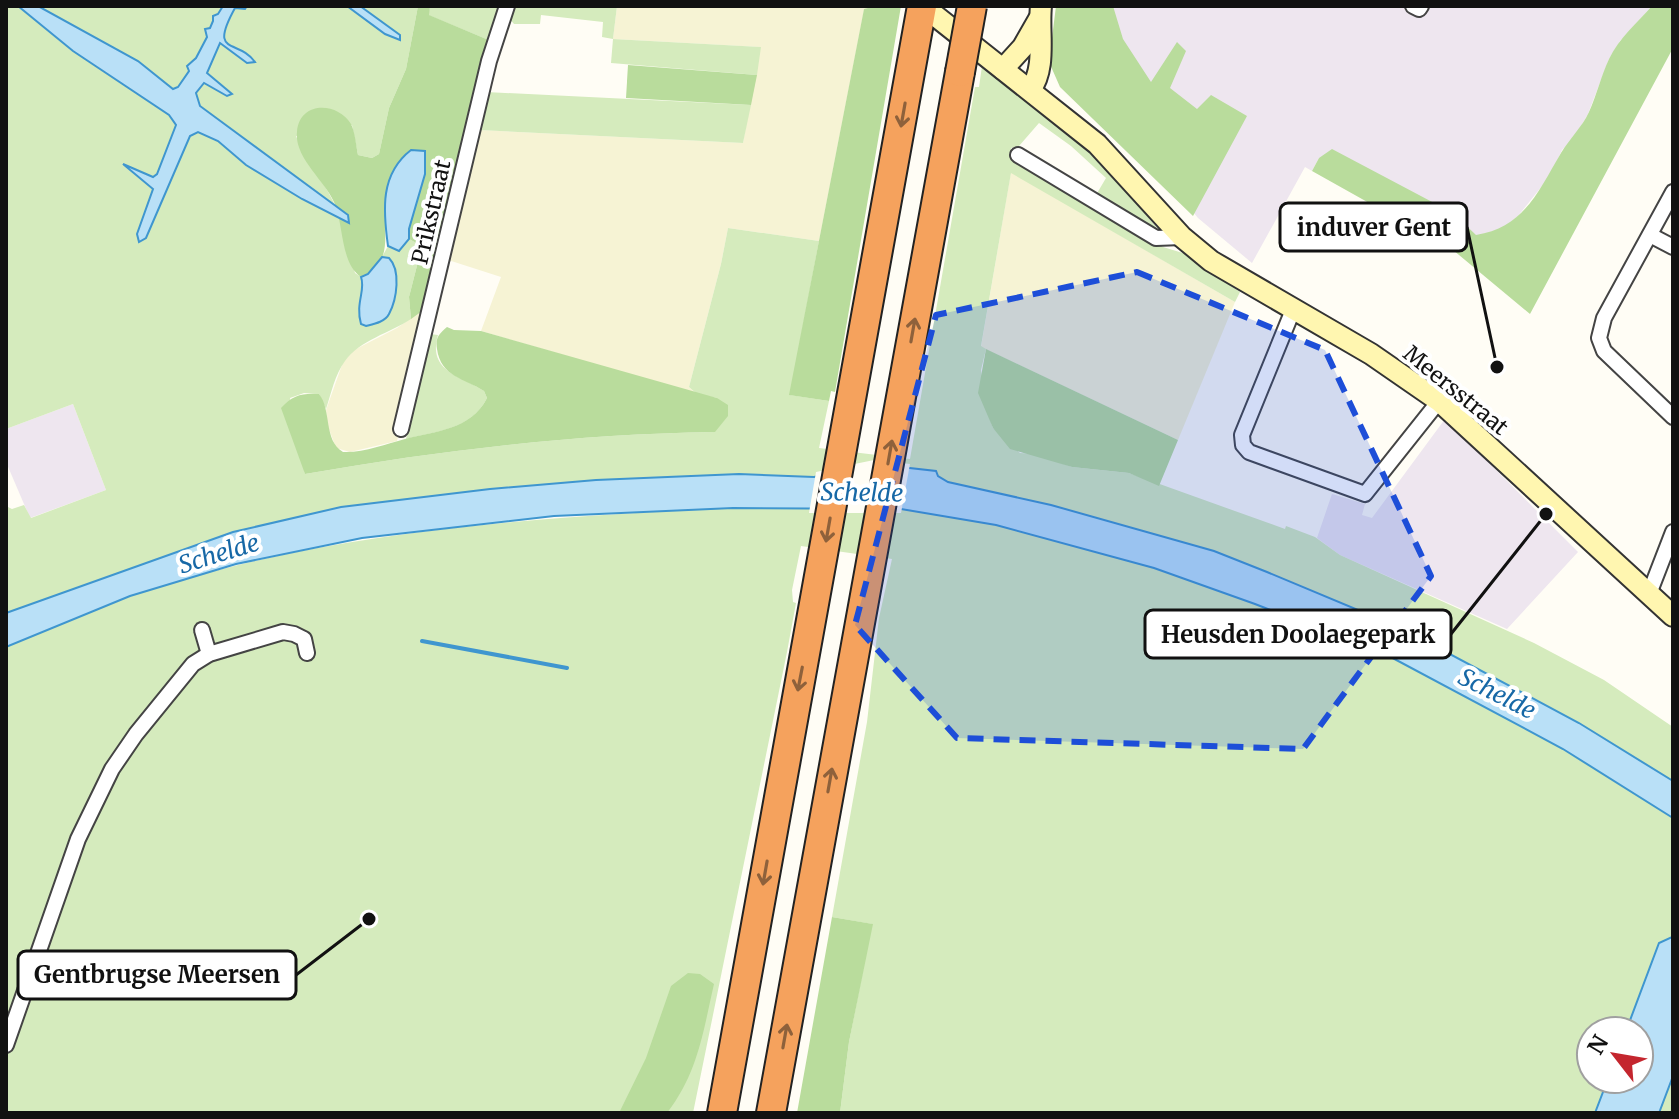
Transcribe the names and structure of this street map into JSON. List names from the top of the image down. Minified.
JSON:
{"streets":{"main road":["Meersstraat"],"street":["Prikstraat"]},"water":["Schelde"],"places":["induver Gent","Heusden Doolaegepark","Gentbrugse Meersen"],"north":"top left"}
